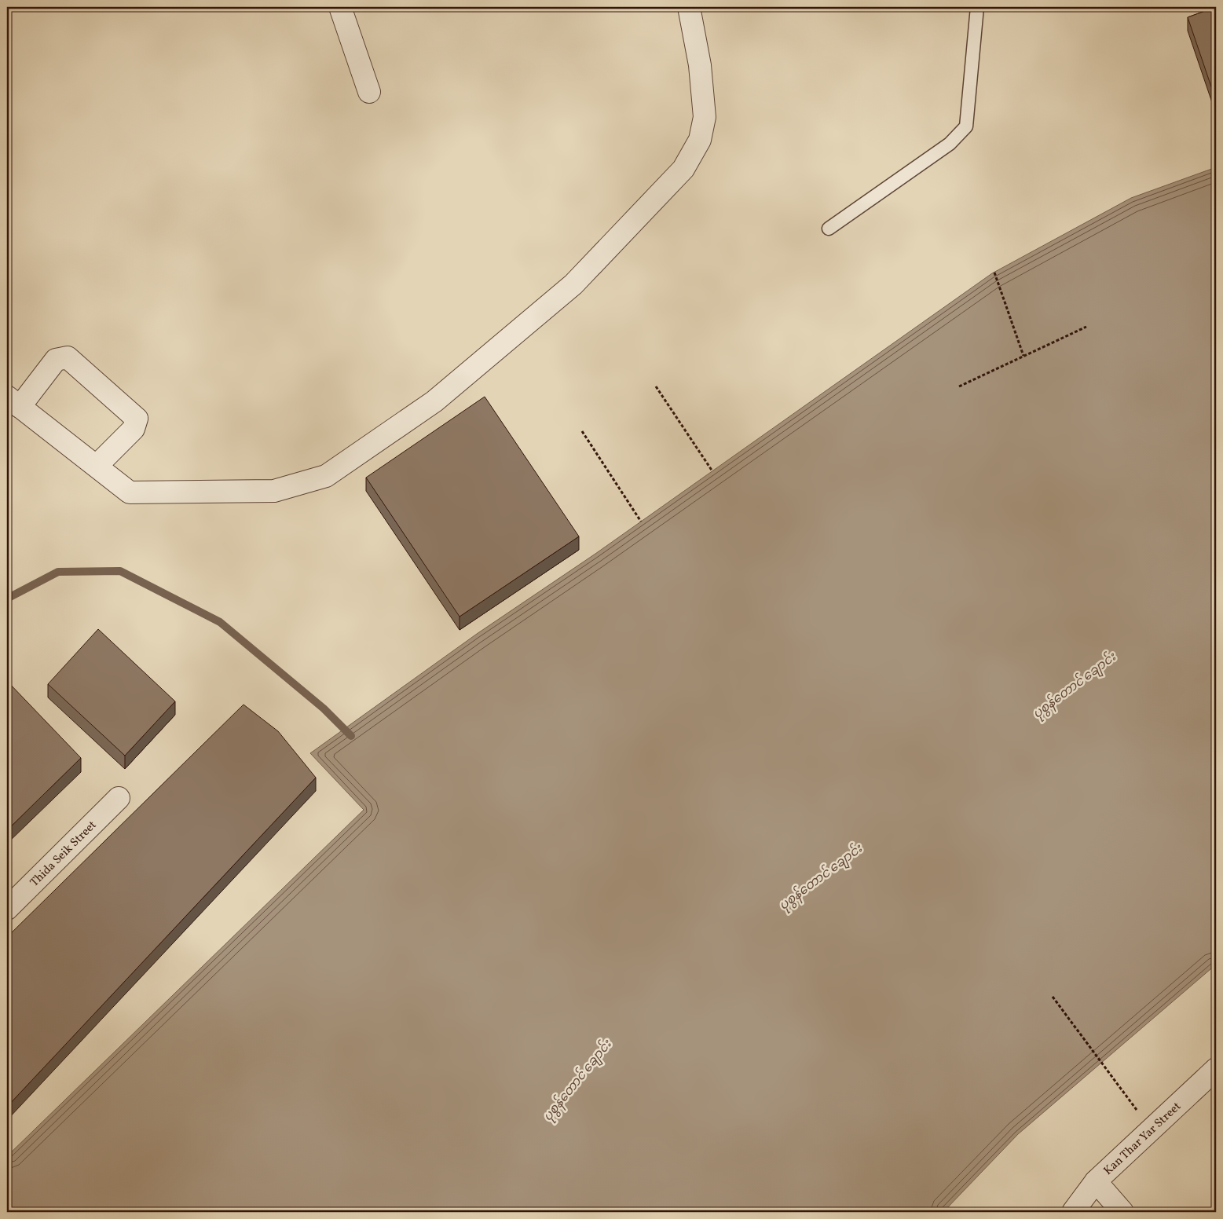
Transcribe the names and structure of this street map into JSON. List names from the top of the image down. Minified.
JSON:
{"streets":{"street":["Thida Seik Street","Kan Thar Yar Street"]},"water":["ပုစွန်တောင် ချောင်း"]}
